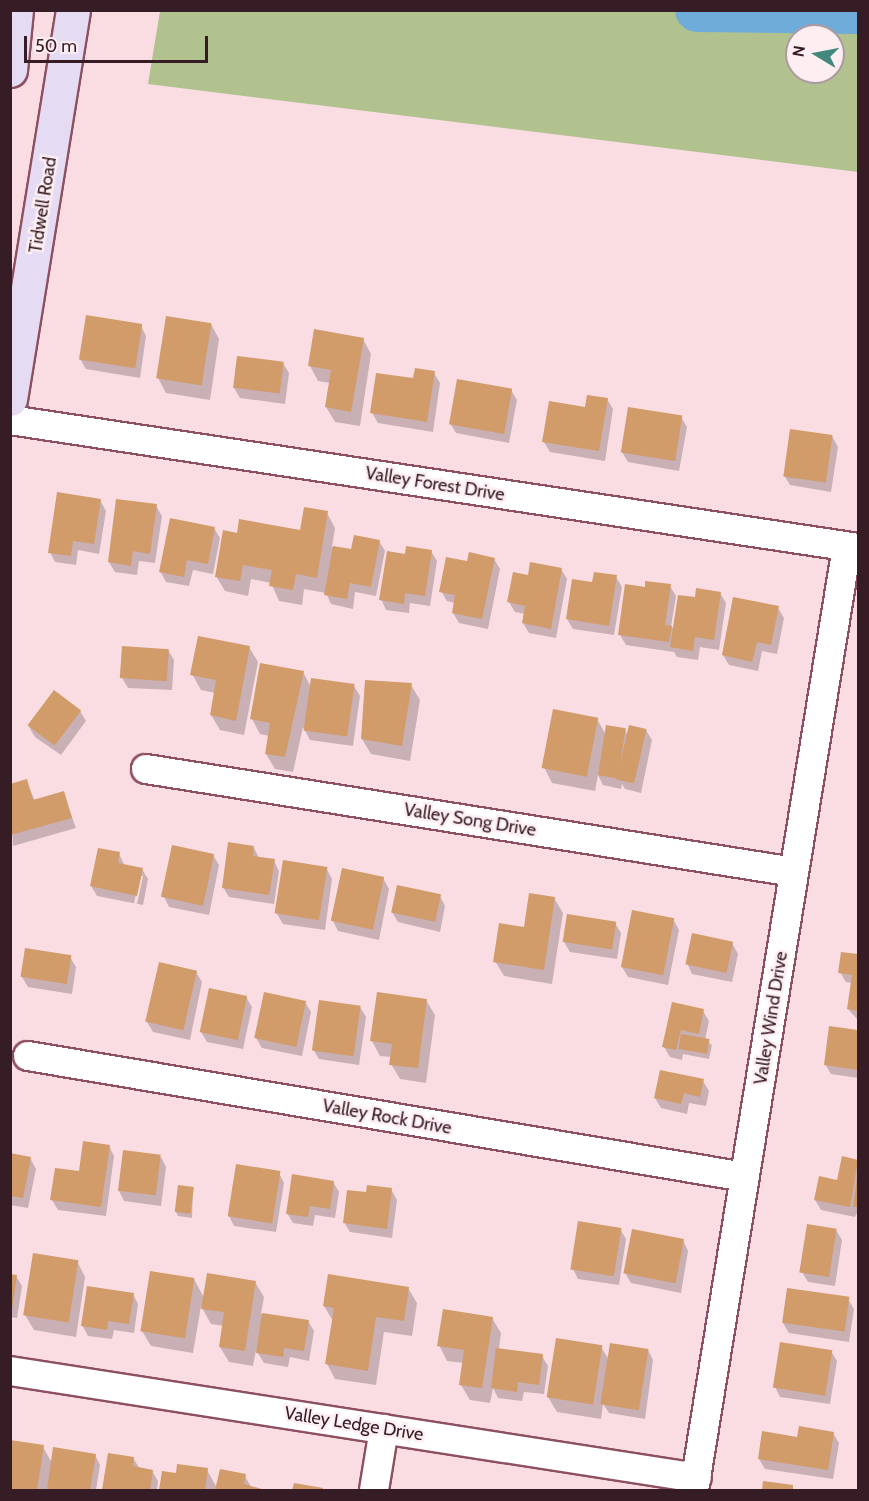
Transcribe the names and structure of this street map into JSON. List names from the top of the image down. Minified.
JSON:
{"streets":{"main road":["Tidwell Road"],"street":["Valley Forest Drive","Valley Song Drive","Valley Wind Drive","Valley Rock Drive","Valley Ledge Drive"]},"crossings":[["Valley Forest Drive","Valley Wind Drive"],["Valley Song Drive","Valley Wind Drive"],["Valley Wind Drive","Valley Rock Drive"],["Valley Wind Drive","Valley Ledge Drive"]],"scale_bar":"50 m","north":"left"}
